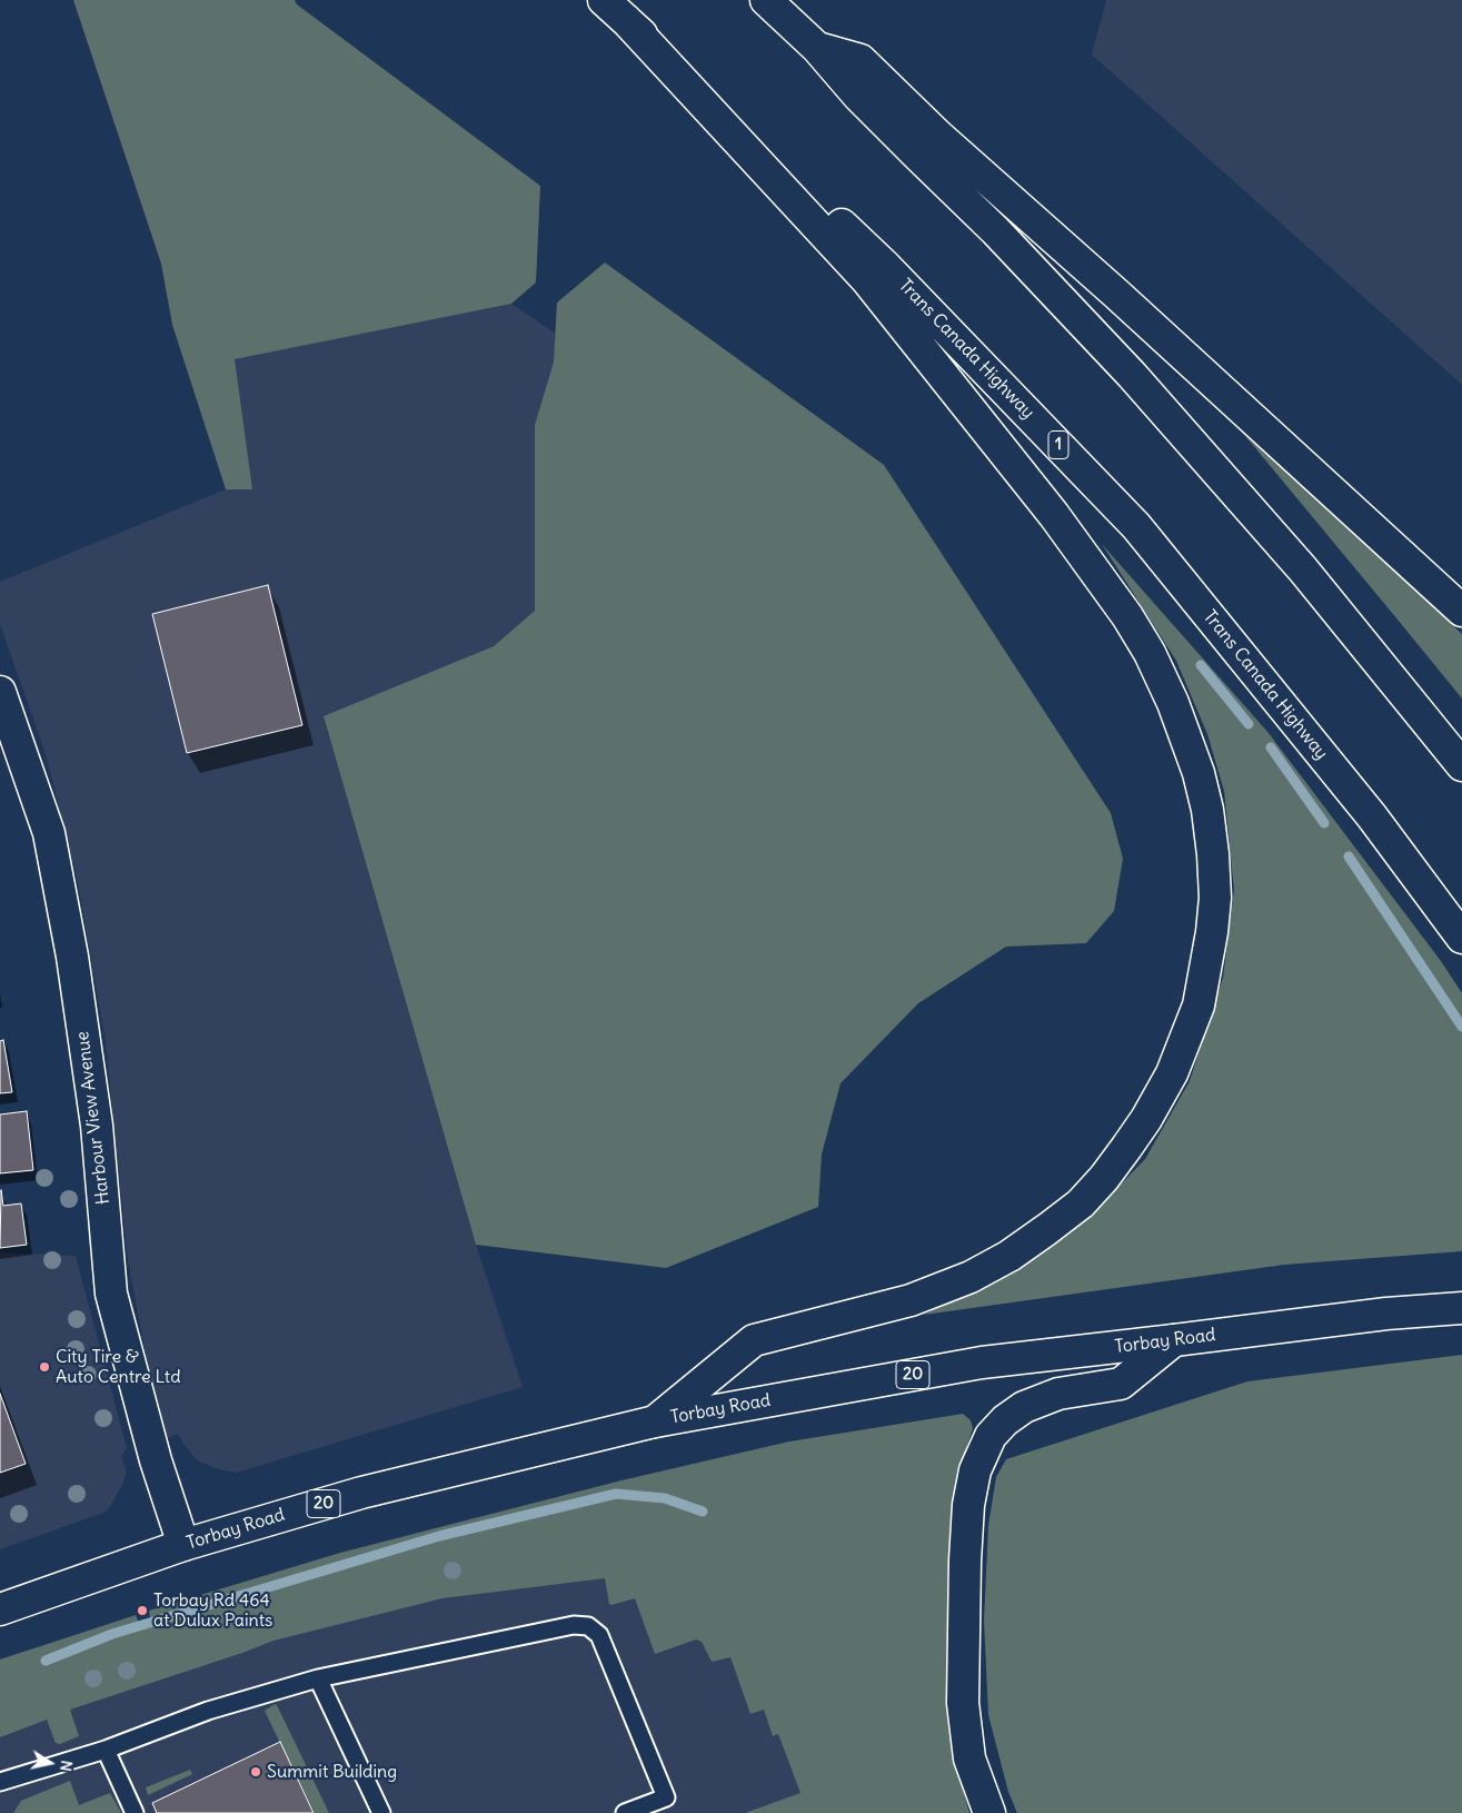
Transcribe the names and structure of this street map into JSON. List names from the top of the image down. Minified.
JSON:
{"streets":{"main road":["Trans Canada Highway","1","Harbour View Avenue","Torbay Road","20"]},"crossings":[["Harbour View Avenue","Torbay Road"]],"places":["City Tire & Auto Centre Ltd","Torbay Rd 464 at Dulux Paints","Summit Building"],"north":"right"}
